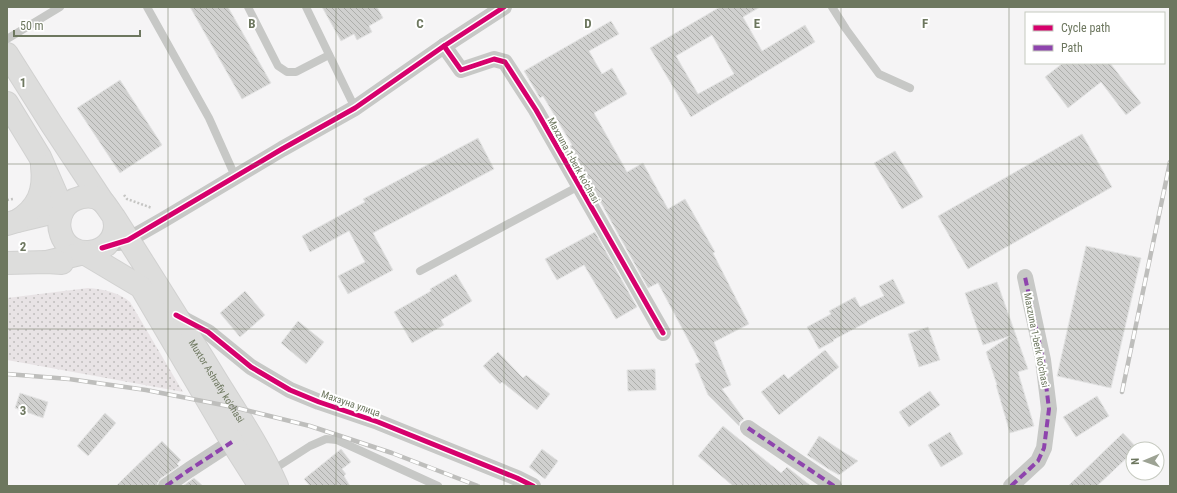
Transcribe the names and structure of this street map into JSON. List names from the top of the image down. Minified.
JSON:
{"streets":{"main road":["Muxtor Ashrafiy ko'chasi"],"street":["Maxzuna 1-berk ko'chasi","Махзуна улица"]},"crossings":[["Muxtor Ashrafiy ko'chasi","Махзуна улица"]],"legend":["Cycle path","Path"],"scale_bar":"50 m","north":"left","grid":{"columns":["B","C","D","E","F"],"rows":["1","2","3"]}}
